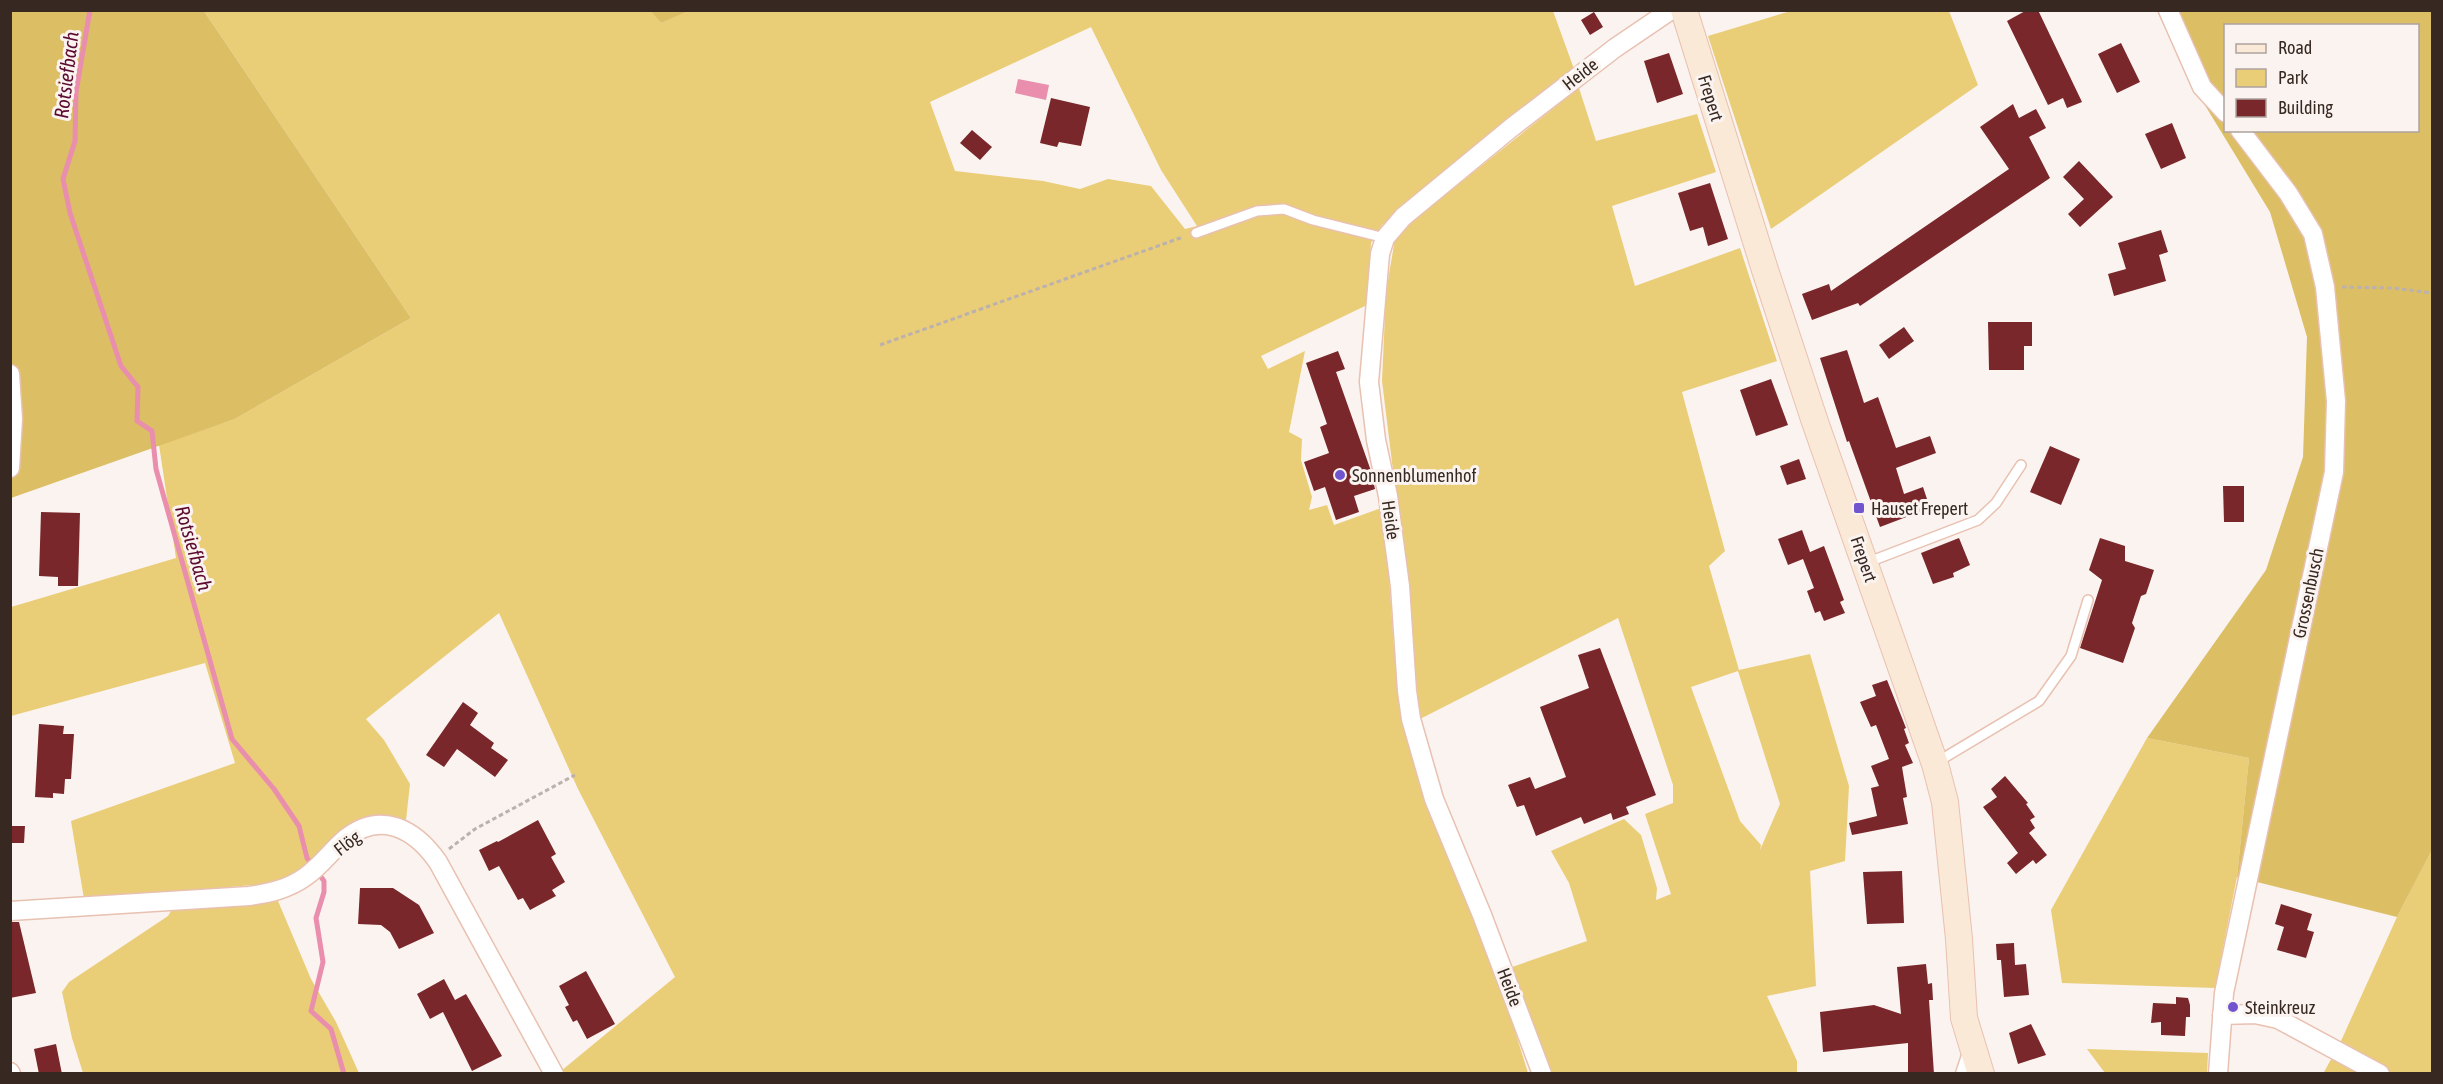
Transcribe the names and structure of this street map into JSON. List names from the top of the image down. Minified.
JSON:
{"streets":{"street":["Heide","Frepert","Grossenbusch","Flög"]},"water":["Rotsiefbach"],"places":{"other":["Sonnenblumenhof","Steinkreuz"],"transit":["Hauset Frepert"]},"legend":["Road","Park","Building"]}
